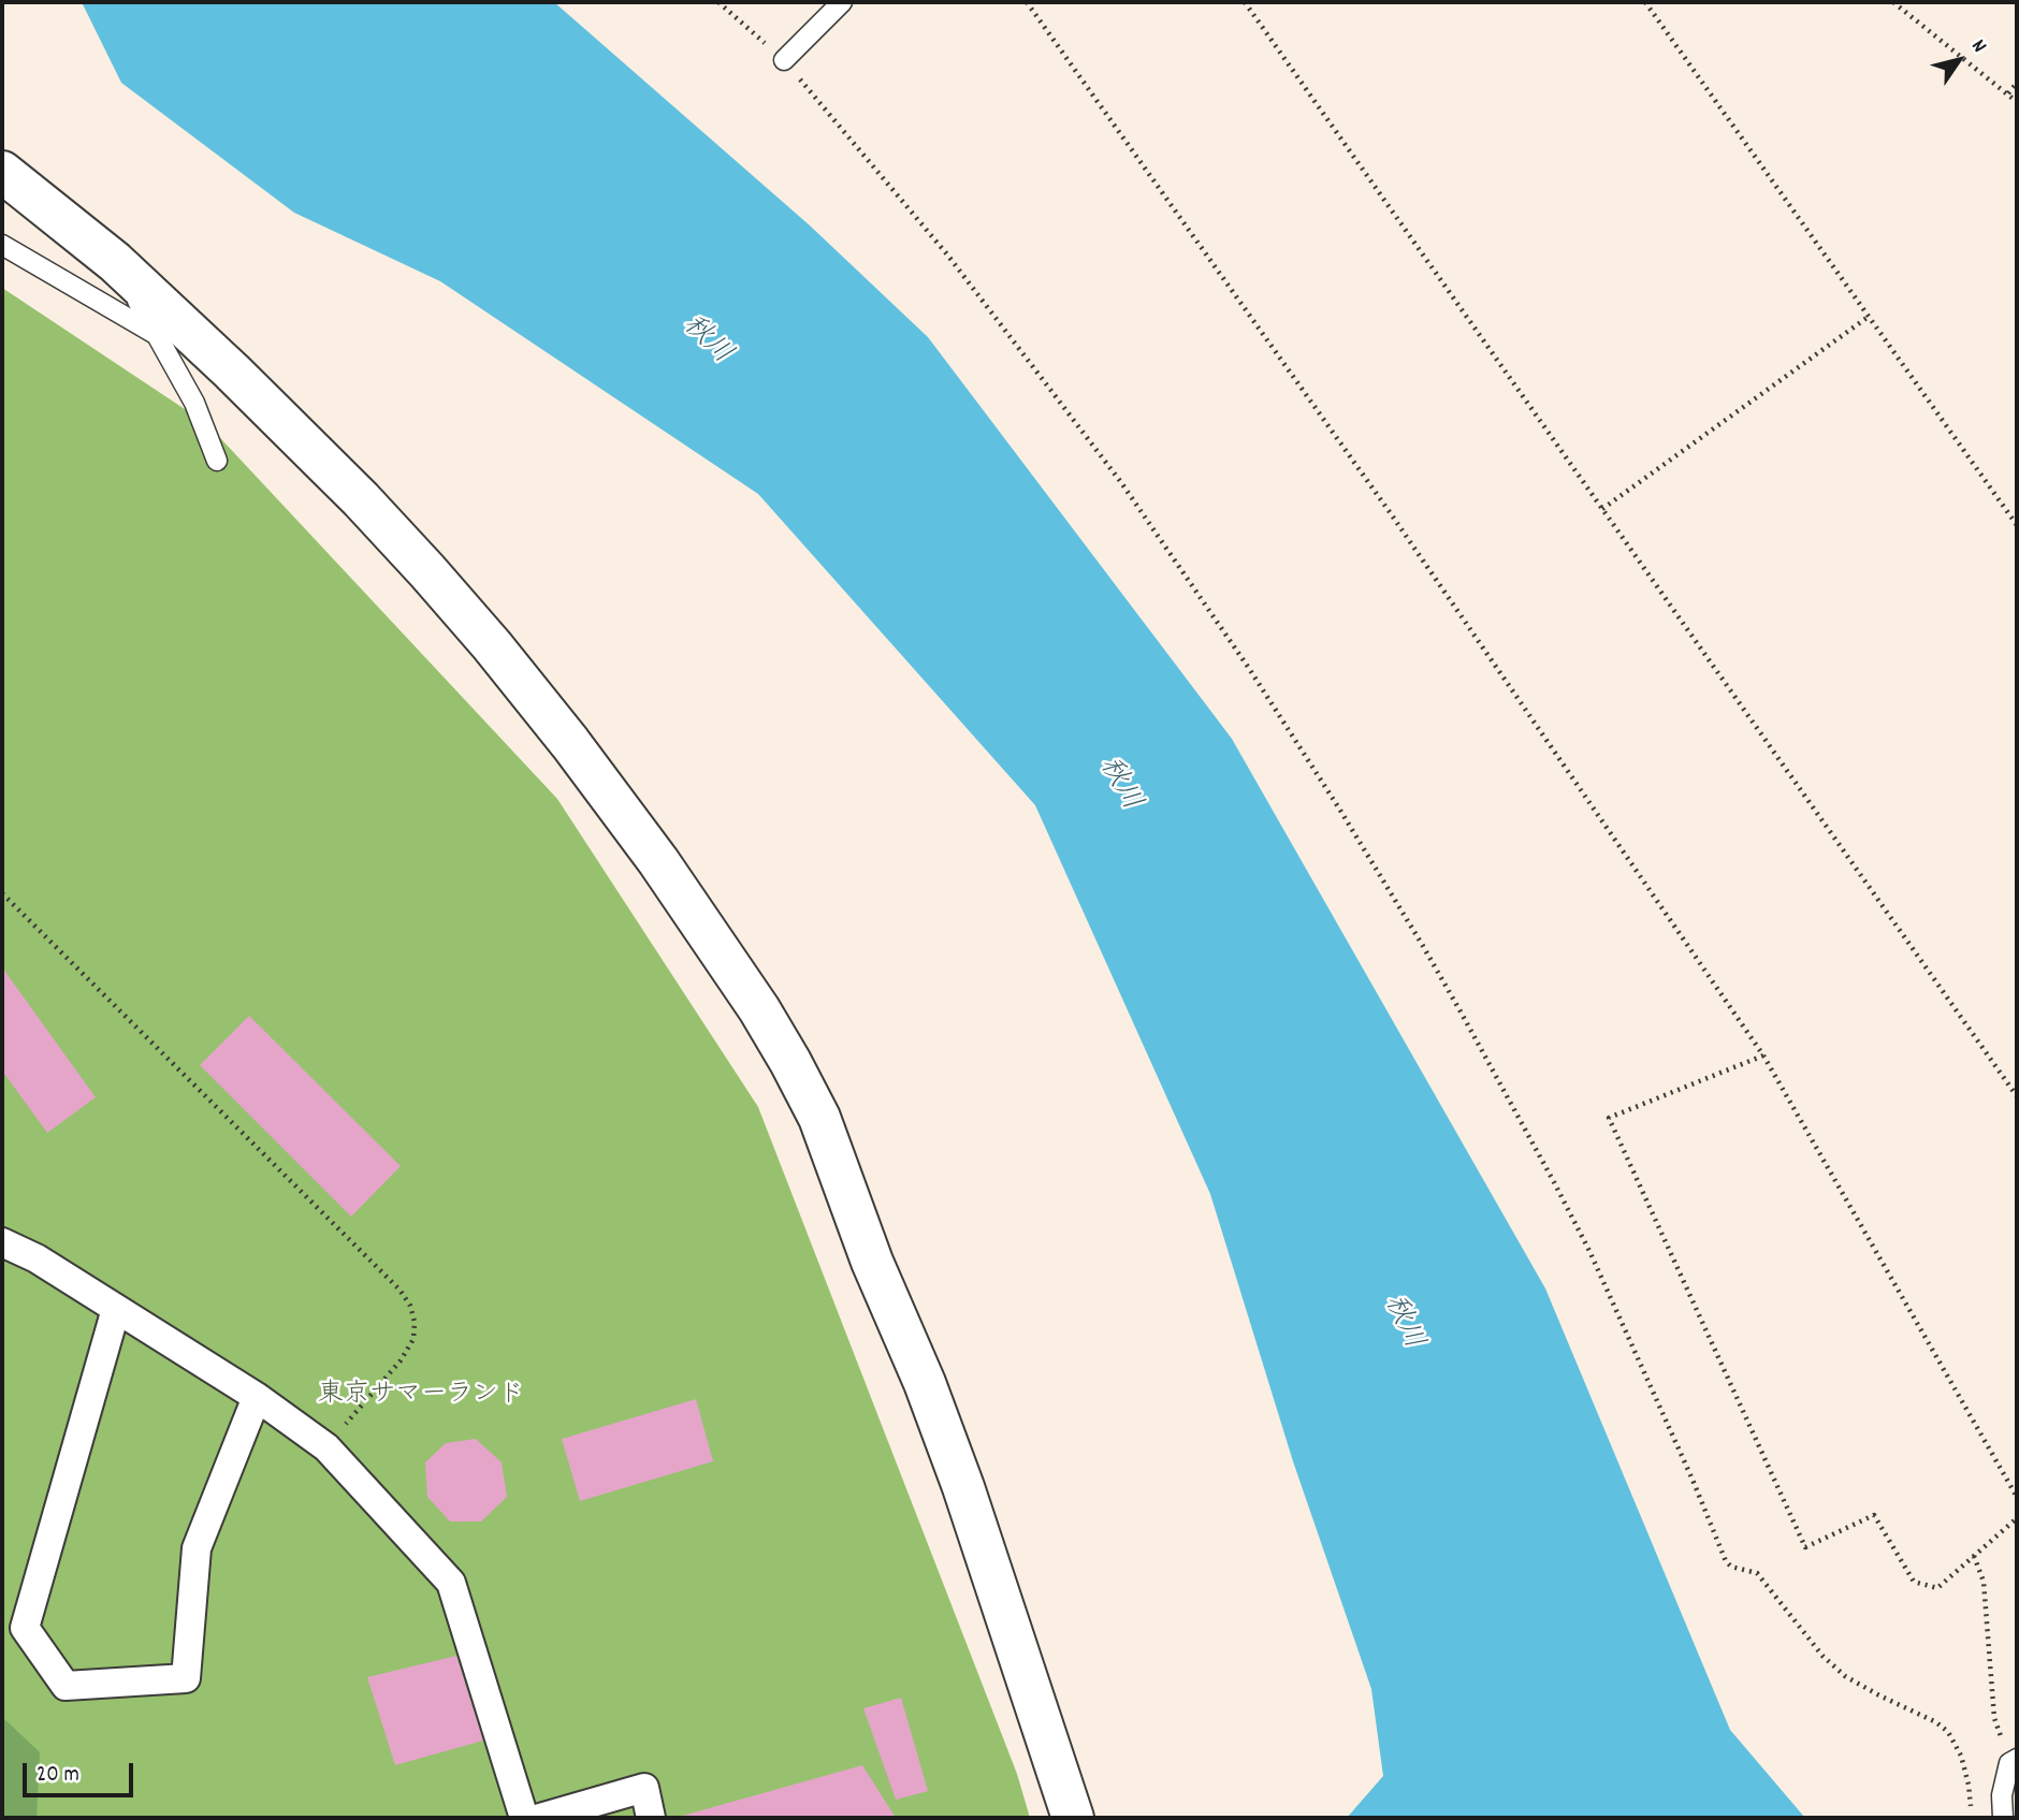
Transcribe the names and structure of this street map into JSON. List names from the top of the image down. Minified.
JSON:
{"water":["秋川"],"parks":["東京サマーランド"],"scale_bar":"20 m","north":"top right"}
